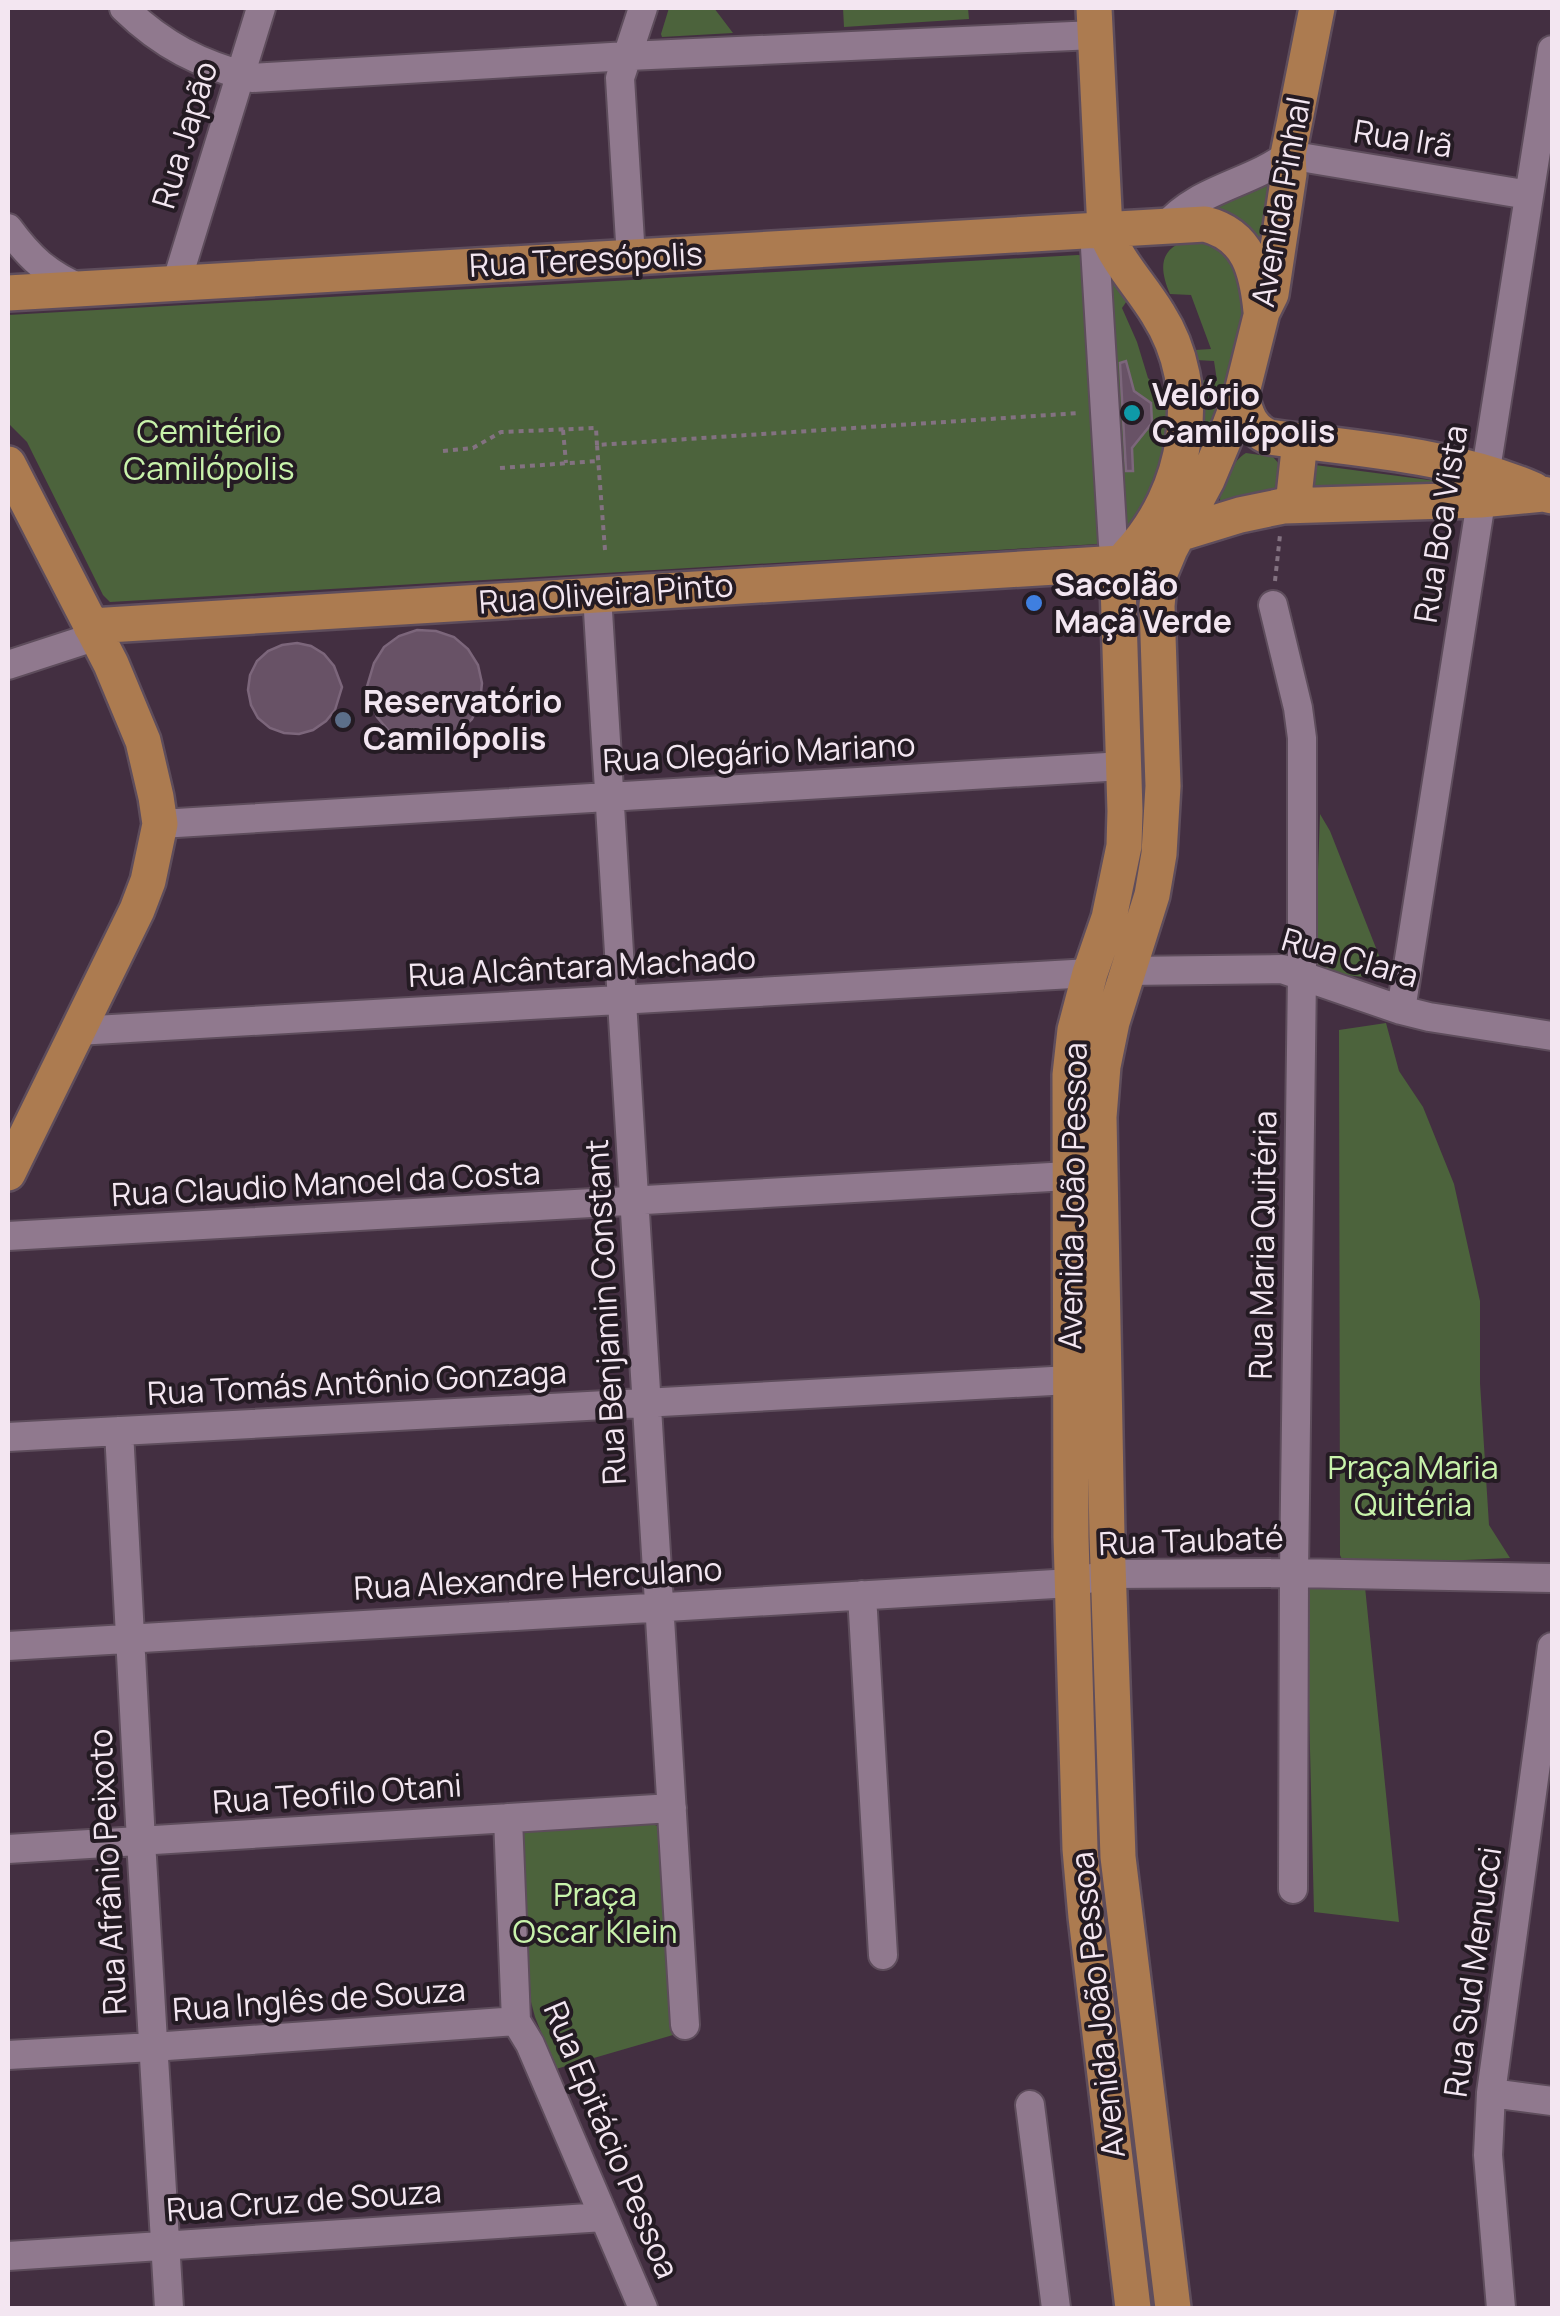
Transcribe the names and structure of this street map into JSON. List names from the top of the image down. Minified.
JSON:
{"streets":{"main road":["Avenida Pinhal","Rua Teresópolis","Rua Oliveira Pinto","Avenida João Pessoa"],"street":["Rua Japão","Rua Irã","Rua Boa Vista","Rua Olegário Mariano","Rua Clara","Rua Alcântara Machado","Rua Claudio Manoel da Costa","Rua Maria Quitéria","Rua Benjamin Constant","Rua Tomás Antônio Gonzaga","Rua Taubaté","Rua Alexandre Herculano","Rua Teofilo Otani","Rua Afrânio Peixoto","Rua Sud Menucci","Rua Inglês de Souza","Rua Epitácio Pessoa","Rua Cruz de Souza"]},"crossings":[["Rua Japão","Rua Teresópolis"],["Rua Irã","Avenida Pinhal"],["Rua Irã","Rua Boa Vista"],["Avenida Pinhal","Rua Teresópolis"],["Avenida Pinhal","Avenida João Pessoa"],["Rua Boa Vista","Rua Clara"],["Rua Oliveira Pinto","Avenida João Pessoa"],["Rua Oliveira Pinto","Rua Benjamin Constant"],["Rua Olegário Mariano","Avenida João Pessoa"],["Rua Olegário Mariano","Rua Benjamin Constant"],["Rua Clara","Avenida João Pessoa"],["Rua Clara","Rua Maria Quitéria"],["Rua Alcântara Machado","Avenida João Pessoa"],["Rua Alcântara Machado","Rua Benjamin Constant"],["Rua Claudio Manoel da Costa","Avenida João Pessoa"],["Rua Claudio Manoel da Costa","Rua Benjamin Constant"],["Avenida João Pessoa","Rua Tomás Antônio Gonzaga"],["Avenida João Pessoa","Rua Taubaté"],["Avenida João Pessoa","Rua Alexandre Herculano"],["Rua Maria Quitéria","Rua Taubaté"],["Rua Benjamin Constant","Rua Tomás Antônio Gonzaga"],["Rua Benjamin Constant","Rua Alexandre Herculano"],["Rua Benjamin Constant","Rua Teofilo Otani"],["Rua Tomás Antônio Gonzaga","Rua Afrânio Peixoto"],["Rua Taubaté","Rua Alexandre Herculano"],["Rua Alexandre Herculano","Rua Afrânio Peixoto"],["Rua Teofilo Otani","Rua Afrânio Peixoto"],["Rua Teofilo Otani","Rua Epitácio Pessoa"],["Rua Afrânio Peixoto","Rua Inglês de Souza"],["Rua Afrânio Peixoto","Rua Cruz de Souza"],["Rua Inglês de Souza","Rua Epitácio Pessoa"],["Rua Epitácio Pessoa","Rua Cruz de Souza"]],"parks":["Cemitério Camilópolis","Praça Maria Quitéria","Praça Oscar Klein"],"places":["Velório Camilópolis","Sacolão Maçã Verde","Reservatório Camilópolis"]}
